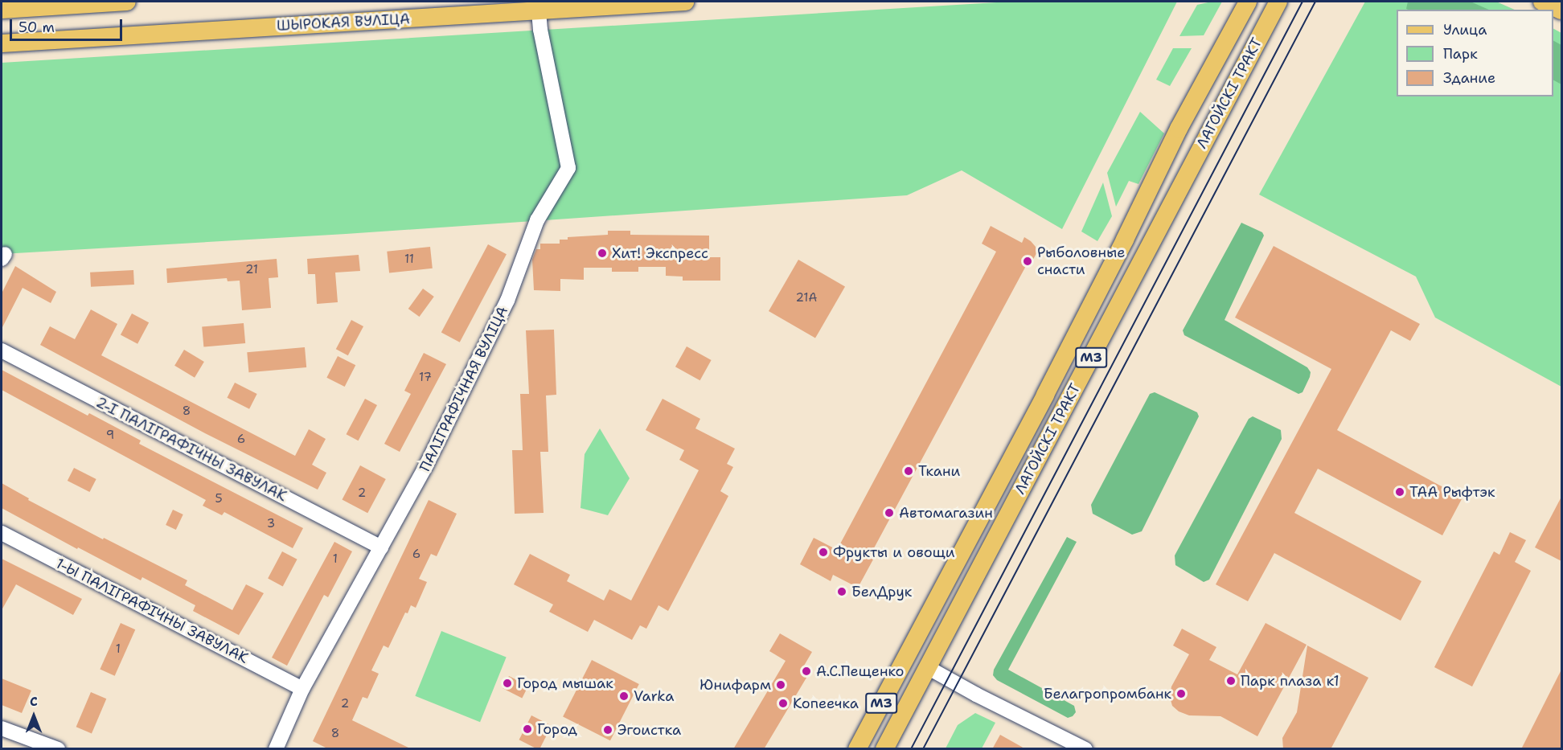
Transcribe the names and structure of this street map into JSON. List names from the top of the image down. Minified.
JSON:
{"streets":{"main road":["ШЫРОКАЯ ВУЛІЦА","ЛАГОЙСКІ ТРАКТ","М3"],"street":["ПАЛІГРАФІЧНАЯ ВУЛІЦА","2-І ПАЛІГРАФІЧНЫ ЗАВУЛАК","1-Ы ПАЛІГРАФІЧНЫ ЗАВУЛАК"]},"crossings":[["ШЫРОКАЯ ВУЛІЦА","ПАЛІГРАФІЧНАЯ ВУЛІЦА"],["ПАЛІГРАФІЧНАЯ ВУЛІЦА","2-І ПАЛІГРАФІЧНЫ ЗАВУЛАК"],["ПАЛІГРАФІЧНАЯ ВУЛІЦА","1-Ы ПАЛІГРАФІЧНЫ ЗАВУЛАК"]],"places":["Хит! Экспресс","Рыболовные снасти","Ткани","ТАА Рыфтэк","Автомагазин","Фрукты и овощи","БелДрук","А.С.Пещенко","Парк плаза к1","Город мышак","Юнифарм","Белагропромбанк","Varka","Копеечка","Город","Эгоистка"],"house_numbers":["11","21","21А","17","8","9","6","2","5","3","6","1","1","2","8"],"legend":["Улица","Парк","Здание"],"scale_bar":"50 m","north":"top"}
